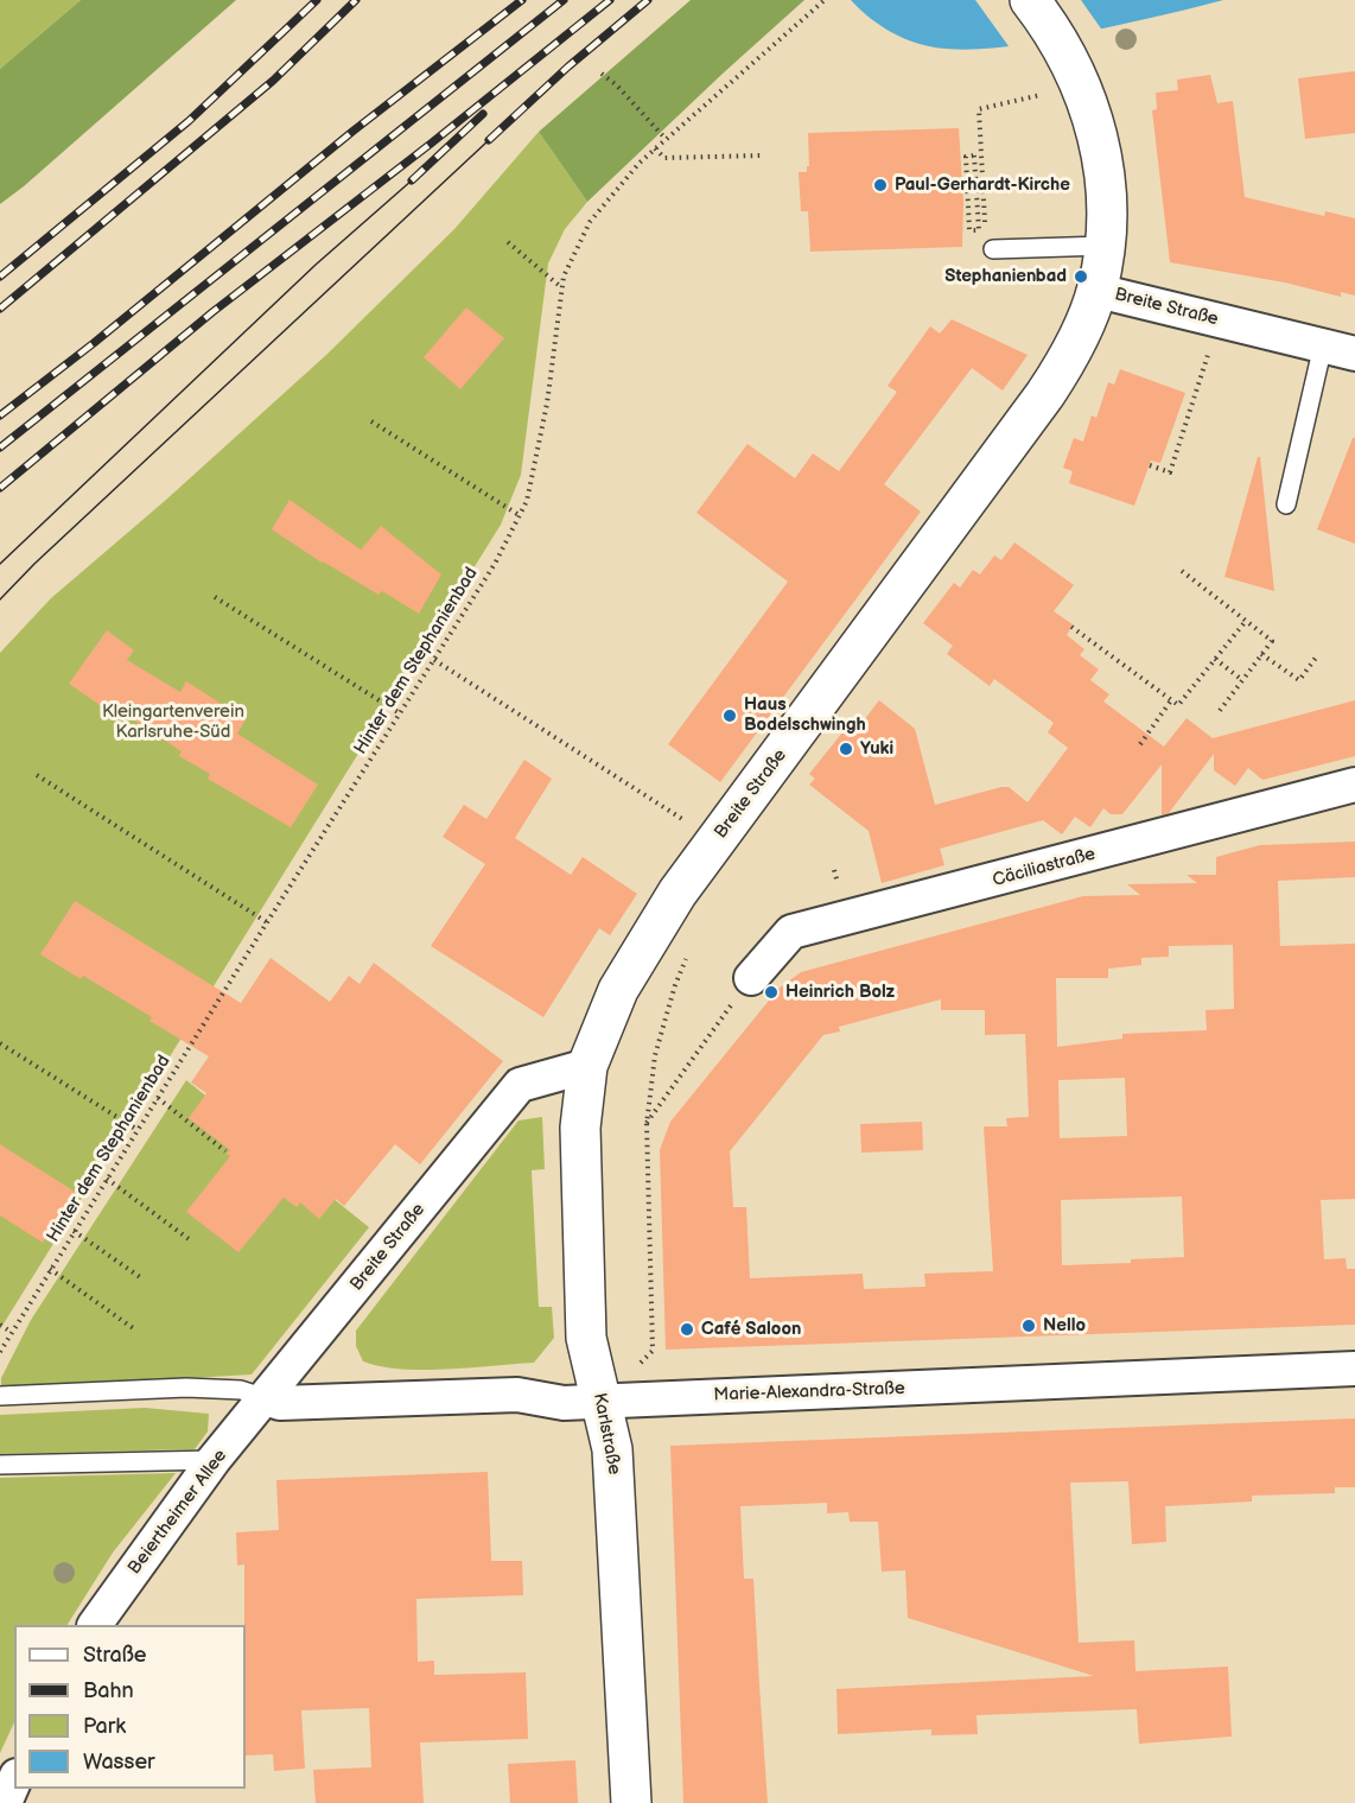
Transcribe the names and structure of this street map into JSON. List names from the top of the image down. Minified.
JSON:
{"streets":{"street":["Breite Straße","Cäciliastraße","Marie-Alexandra-Straße","Karlstraße","Beiertheimer Allee"],"path":["Hinter dem Stephanienbad"]},"crossings":[["Breite Straße","Marie-Alexandra-Straße"],["Breite Straße","Karlstraße"],["Breite Straße","Beiertheimer Allee"],["Marie-Alexandra-Straße","Karlstraße"],["Marie-Alexandra-Straße","Beiertheimer Allee"]],"parks":["Kleingartenverein Karlsruhe-Süd"],"places":["Paul-Gerhardt-Kirche","Stephanienbad","Haus Bodelschwingh","Yuki","Heinrich Bolz","Nello","Café Saloon"],"legend":["Straße","Bahn","Park","Wasser"]}
